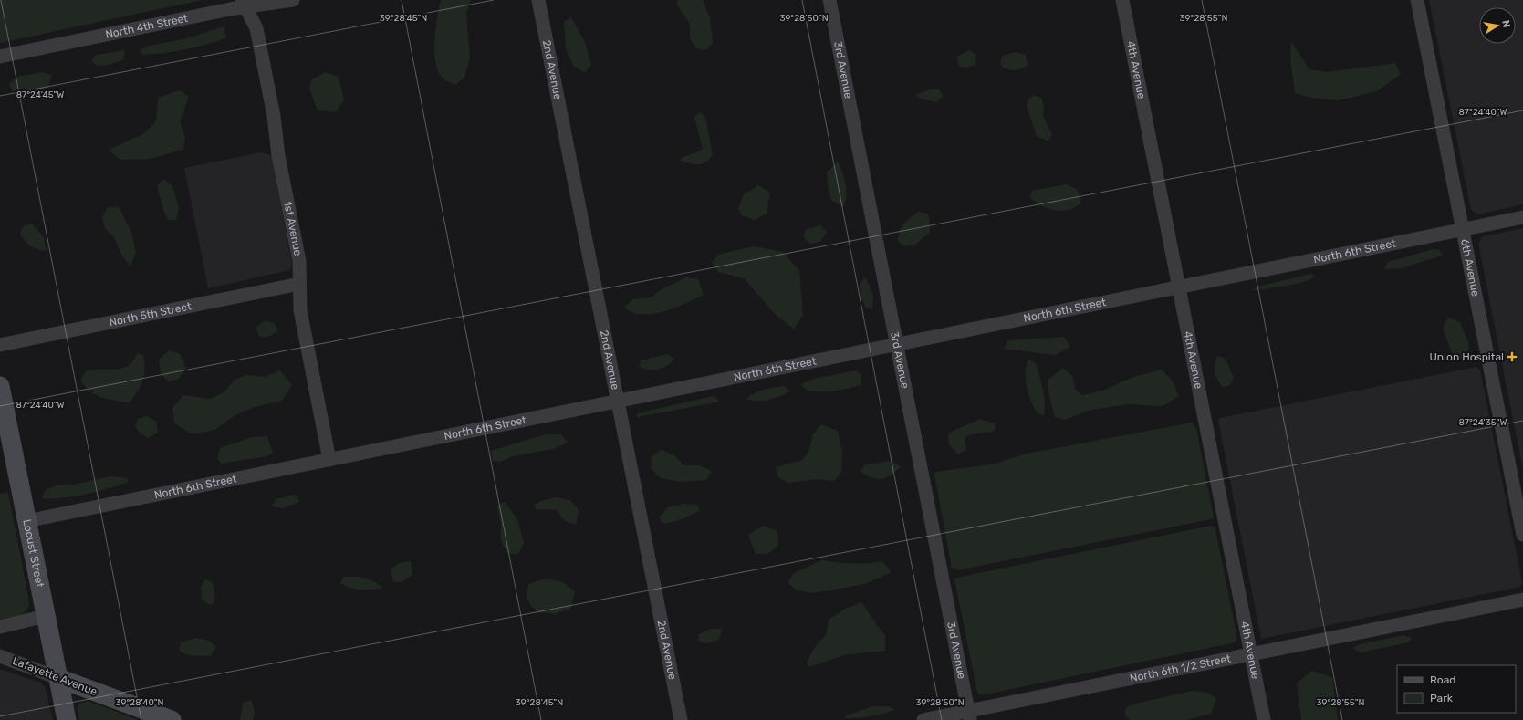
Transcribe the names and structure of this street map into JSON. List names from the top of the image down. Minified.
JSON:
{"streets":{"street":["North 4th Street","2nd Avenue","3rd Avenue","4th Avenue","1st Avenue","North 6th Street","6th Avenue","North 5th Street","Locust Street","North 6th 1/2 Street","Lafayette Avenue"]},"crossings":[["North 4th Street","1st Avenue"],["2nd Avenue","North 6th Street"],["3rd Avenue","North 6th Street"],["3rd Avenue","North 6th 1/2 Street"],["4th Avenue","North 6th Street"],["4th Avenue","North 6th 1/2 Street"],["1st Avenue","North 6th Street"],["1st Avenue","North 5th Street"],["North 6th Street","6th Avenue"],["North 6th Street","Locust Street"],["Locust Street","Lafayette Avenue"]],"places":{"health":["Union Hospital"]},"legend":["Road","Park"],"north":"right","coordinates":["39°28'45\"N","39°28'50\"N","39°28'55\"N","87°24'45\"W","87°24'40\"W","87°24'35\"W","39°28'40\"N"]}
